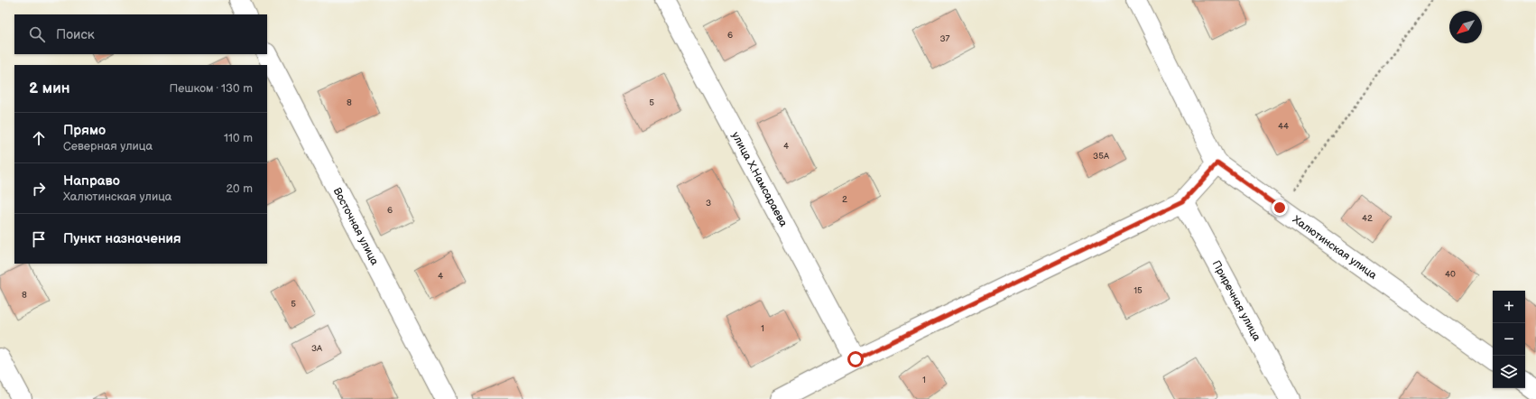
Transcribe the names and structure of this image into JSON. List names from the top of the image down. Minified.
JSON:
{"streets":{"street":["улица Х.Намсараева","Восточная улица","Халютинская улица","Приречная улица"]},"house_numbers":["6","37","8","5","44","4","35А","2","3","6","42","40","4","15","8","5","1","3А","1"],"north":"bottom left","page":{"search":"Поиск","heading":["2 мин","Пешком · 130 m"],"list":[["Прямо","Северная улица","110 m"],["Направо","Халютинская улица","20 m"],"Пункт назначения"],"map_buttons":["+","−"]}}
